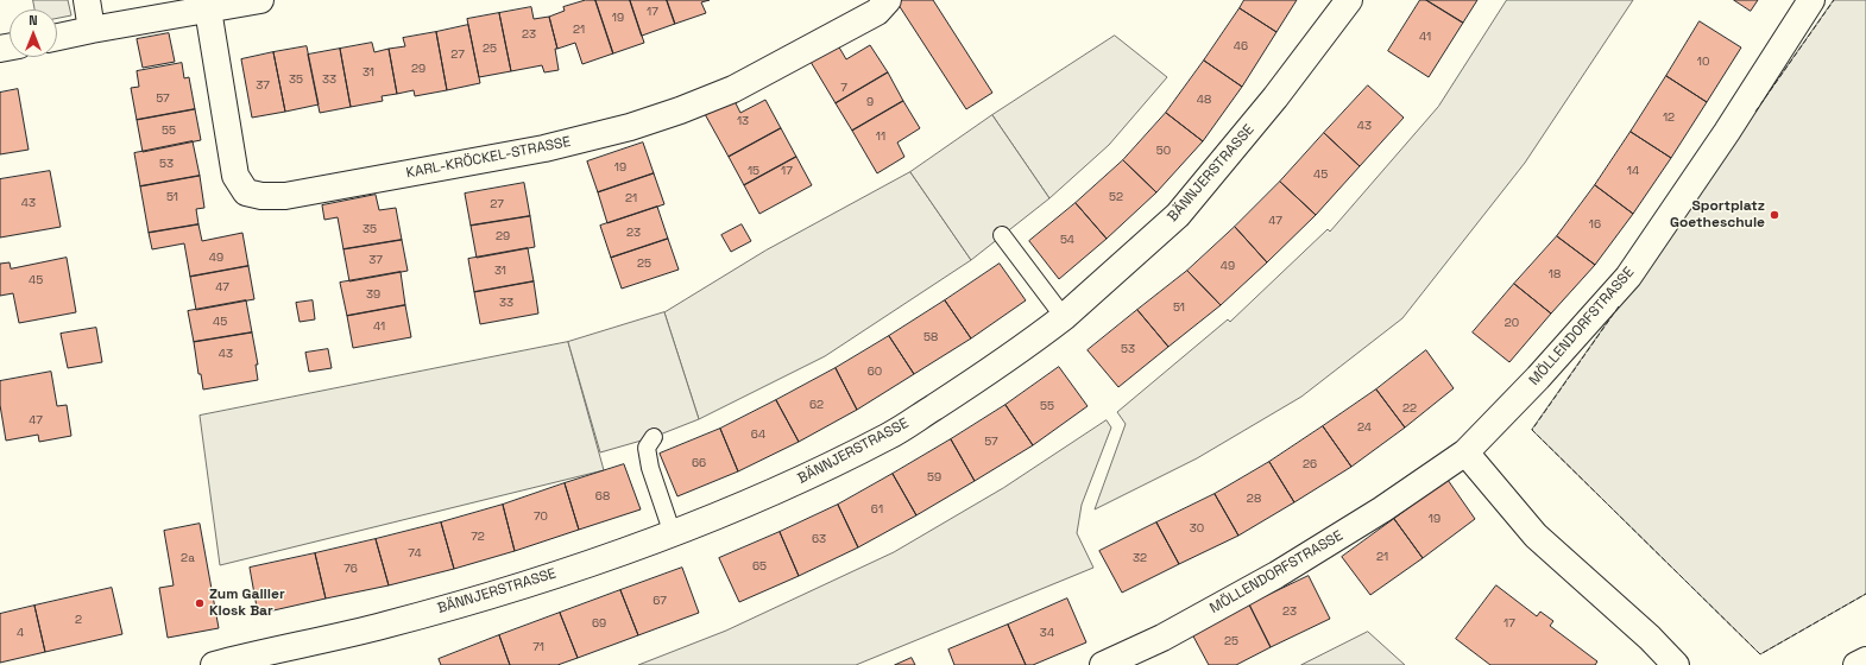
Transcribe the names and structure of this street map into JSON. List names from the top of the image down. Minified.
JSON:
{"streets":{"street":["KARL-KRÖCKEL-STRASSE","BÄNNJERSTRASSE","MÖLLENDORFSTRASSE"]},"places":["Sportplatz Goetheschule","Zum Gallier Kiosk Bar"],"house_numbers":["17","19","21","23","41","46","25","27","10","29","31","35","33","37","7","57","48","9","12","13","43","55","11","50","53","19","15","17","14","45","51","52","21","43","27","47","16","35","23","29","54","49","37","25","49","31","18","45","47","39","33","51","45","20","41","58","53","43","60","62","55","22","47","24","64","57","66","26","59","68","28","61","70","19","30","72","63","74","21","2a","32","65","76","67","23","2","69","17","4","34","25","71"],"north":"top"}
